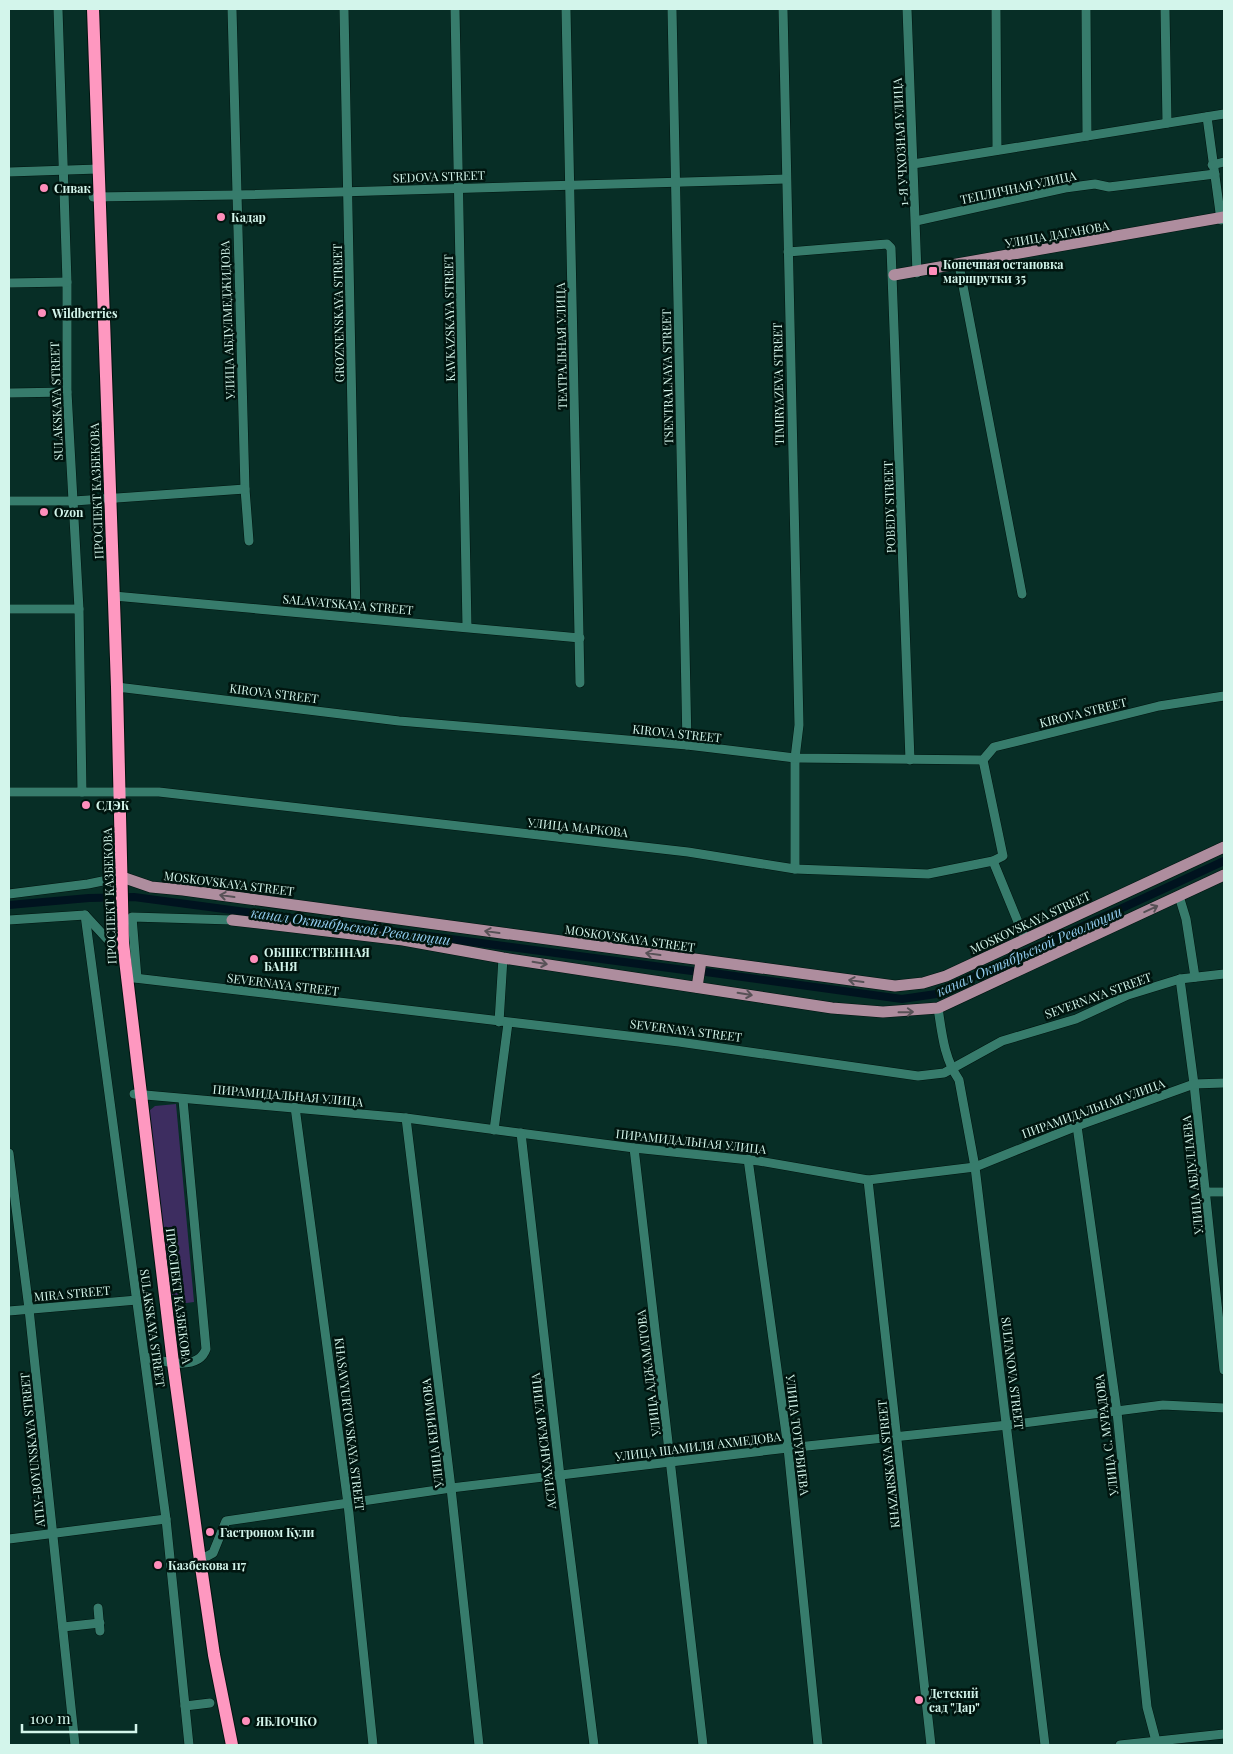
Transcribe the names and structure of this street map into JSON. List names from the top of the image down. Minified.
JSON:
{"streets":{"highway":["ПРОСПЕКТ КАЗБЕКОВА"],"main road":["УЛИЦА ДАГАНОВА","MOSKOVSKAYA STREET"],"street":["1-Я УЧХОЗНАЯ УЛИЦА","SEDOVA STREET","ТЕПЛИЧНАЯ УЛИЦА","GROZNENSKAYA STREET","KAVKAZSKAYA STREET","УЛИЦА АБДУЛМЕДЖИДОВА","ТЕАТРАЛЬНАЯ УЛИЦА","TSENTRALNAYA STREET","TIMIRYAZEVA STREET","SULAKSKAYA STREET","POBEDY STREET","SALAVATSKAYA STREET","KIROVA STREET","УЛИЦА МАРКОВА","SEVERNAYA STREET","ПИРАМИДАЛЬНАЯ УЛИЦА","УЛИЦА АБДУЛЛАЕВА","MIRA STREET","УЛИЦА АДЖАМАТОВА","SULTANOVA STREET","KHASAVYURTOVSKAYA STREET","УЛИЦА КЕРИМОВА","УЛИЦА ТОТУРБИЕВА","УЛИЦА С. МУРАДОВА","АСТРАХАНСКАЯ УЛИЦА","УЛИЦА ШАМИЛЯ АХМЕДОВА","ATLY-BOYUNSKAYA STREET","KHAZARSKAYA STREET"]},"crossings":[["1-Я УЧХОЗНАЯ УЛИЦА","ТЕПЛИЧНАЯ УЛИЦА"],["1-Я УЧХОЗНАЯ УЛИЦА","УЛИЦА ДАГАНОВА"],["SEDOVA STREET","GROZNENSKAYA STREET"],["SEDOVA STREET","KAVKAZSKAYA STREET"],["SEDOVA STREET","УЛИЦА АБДУЛМЕДЖИДОВА"],["SEDOVA STREET","ТЕАТРАЛЬНАЯ УЛИЦА"],["SEDOVA STREET","TSENTRALNAYA STREET"],["SEDOVA STREET","TIMIRYAZEVA STREET"],["SEDOVA STREET","ПРОСПЕКТ КАЗБЕКОВА"],["УЛИЦА ДАГАНОВА","POBEDY STREET"],["GROZNENSKAYA STREET","SALAVATSKAYA STREET"],["KAVKAZSKAYA STREET","SALAVATSKAYA STREET"],["ТЕАТРАЛЬНАЯ УЛИЦА","SALAVATSKAYA STREET"],["TSENTRALNAYA STREET","KIROVA STREET"],["TIMIRYAZEVA STREET","POBEDY STREET"],["TIMIRYAZEVA STREET","KIROVA STREET"],["TIMIRYAZEVA STREET","УЛИЦА МАРКОВА"],["SULAKSKAYA STREET","УЛИЦА МАРКОВА"],["SULAKSKAYA STREET","MIRA STREET"],["ПРОСПЕКТ КАЗБЕКОВА","SALAVATSKAYA STREET"],["ПРОСПЕКТ КАЗБЕКОВА","KIROVA STREET"],["ПРОСПЕКТ КАЗБЕКОВА","УЛИЦА МАРКОВА"],["ПРОСПЕКТ КАЗБЕКОВА","MOSKOVSKAYA STREET"],["ПРОСПЕКТ КАЗБЕКОВА","SEVERNAYA STREET"],["ПРОСПЕКТ КАЗБЕКОВА","ПИРАМИДАЛЬНАЯ УЛИЦА"],["ПРОСПЕКТ КАЗБЕКОВА","УЛИЦА ШАМИЛЯ АХМЕДОВА"],["POBEDY STREET","KIROVA STREET"],["SEVERNAYA STREET","УЛИЦА АБДУЛЛАЕВА"],["SEVERNAYA STREET","SULTANOVA STREET"],["ПИРАМИДАЛЬНАЯ УЛИЦА","УЛИЦА АБДУЛЛАЕВА"],["ПИРАМИДАЛЬНАЯ УЛИЦА","УЛИЦА АДЖАМАТОВА"],["ПИРАМИДАЛЬНАЯ УЛИЦА","SULTANOVA STREET"],["ПИРАМИДАЛЬНАЯ УЛИЦА","KHASAVYURTOVSKAYA STREET"],["ПИРАМИДАЛЬНАЯ УЛИЦА","УЛИЦА КЕРИМОВА"],["ПИРАМИДАЛЬНАЯ УЛИЦА","УЛИЦА ТОТУРБИЕВА"],["ПИРАМИДАЛЬНАЯ УЛИЦА","УЛИЦА С. МУРАДОВА"],["ПИРАМИДАЛЬНАЯ УЛИЦА","АСТРАХАНСКАЯ УЛИЦА"],["ПИРАМИДАЛЬНАЯ УЛИЦА","KHAZARSKAYA STREET"],["MIRA STREET","ATLY-BOYUNSKAYA STREET"],["УЛИЦА АДЖАМАТОВА","УЛИЦА ШАМИЛЯ АХМЕДОВА"],["SULTANOVA STREET","УЛИЦА ШАМИЛЯ АХМЕДОВА"],["KHASAVYURTOVSKAYA STREET","УЛИЦА ШАМИЛЯ АХМЕДОВА"],["УЛИЦА КЕРИМОВА","УЛИЦА ШАМИЛЯ АХМЕДОВА"],["УЛИЦА ТОТУРБИЕВА","УЛИЦА ШАМИЛЯ АХМЕДОВА"],["УЛИЦА С. МУРАДОВА","УЛИЦА ШАМИЛЯ АХМЕДОВА"],["АСТРАХАНСКАЯ УЛИЦА","УЛИЦА ШАМИЛЯ АХМЕДОВА"],["УЛИЦА ШАМИЛЯ АХМЕДОВА","KHAZARSKAYA STREET"]],"water":["канал Октябрьской Революции"],"places":{"other":["Сивак","Кадар","Wildberries","Ozon","СДЭК","ОБШЕСТВЕННАЯ БАНЯ","Гастроном Кули","Казбекова 117","Детский сад \"Дар\"","ЯБЛОЧКО"],"transit":["Конечная остановка маршрутки 35"]},"scale_bar":"100 m"}
